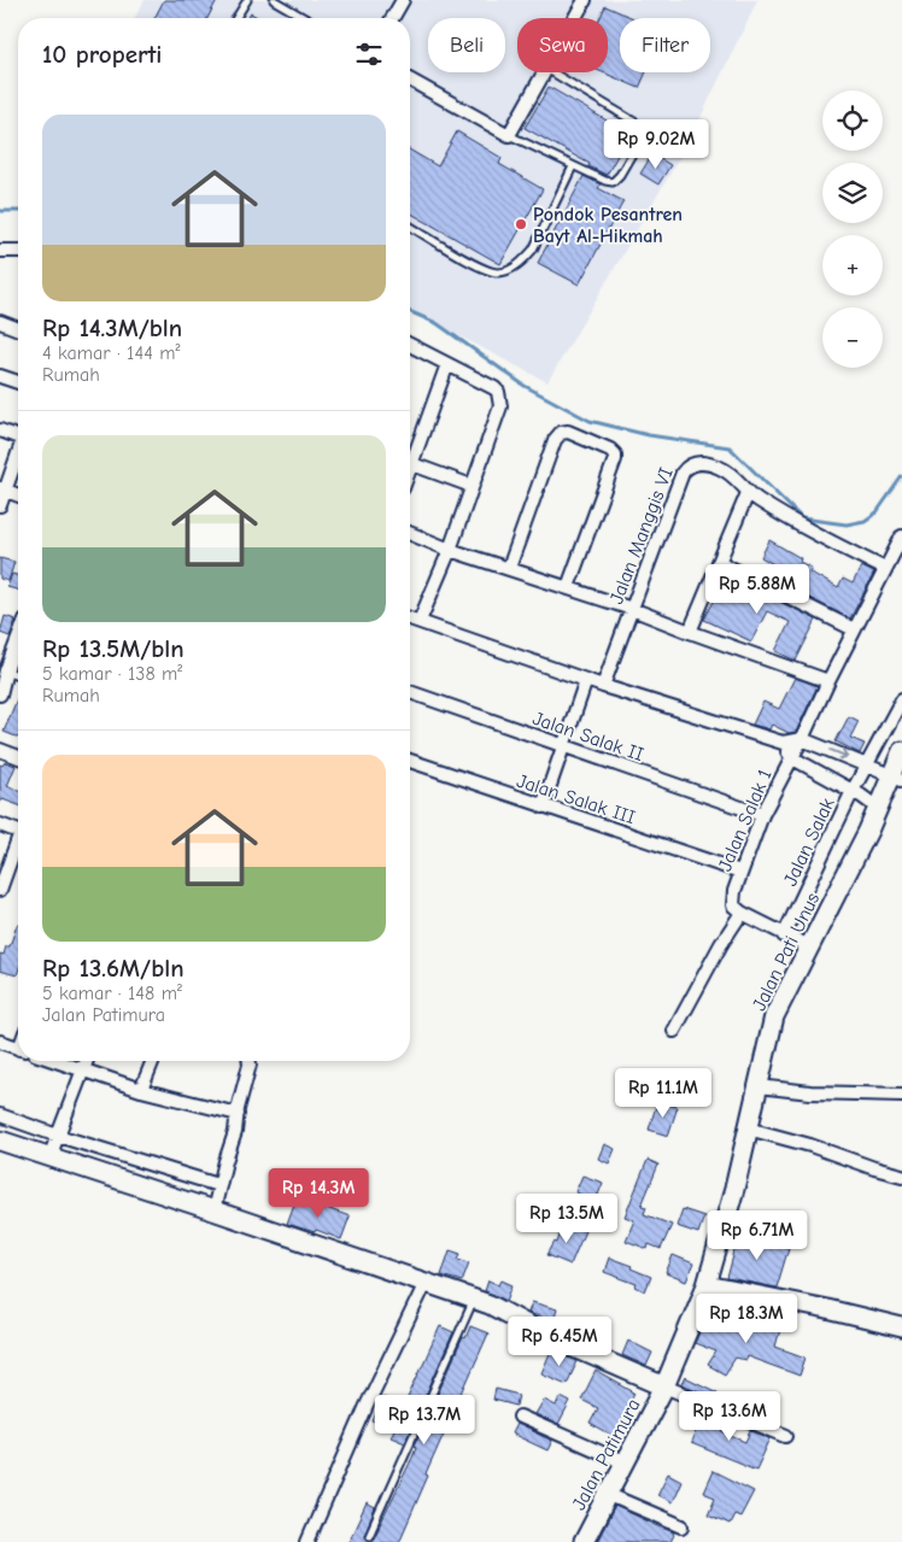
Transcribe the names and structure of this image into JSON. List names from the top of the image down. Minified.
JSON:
{"streets":{"main road":["Jalan Pati Unus","Jalan Patimura"],"street":["Jalan Manggis VI","Jalan Salak II","Jalan Salak III","Jalan Salak 1","Jalan Salak"]},"crossings":[["Jalan Salak II","Jalan Salak 1"],["Jalan Salak III","Jalan Salak 1"],["Jalan Salak","Jalan Pati Unus"],["Jalan Pati Unus","Jalan Patimura"]],"places":["Pondok Pesantren Bayt Al-Hikmah"],"page":{"chip":["Beli","Sewa","Filter"],"heading":"10 properti","map_buttons":["+","−"],"list":[{"name":"Rp 14.3M/bln","note":"4 kamar · 144 m² · Rumah"},{"name":"Rp 13.5M/bln","note":"5 kamar · 138 m² · Rumah"},{"name":"Rp 13.6M/bln","note":"5 kamar · 148 m² · Jalan Patimura"}],"price":["Rp 9.02M","Rp 5.88M","Rp 11.1M","Rp 14.3M","Rp 13.5M","Rp 6.71M","Rp 18.3M","Rp 6.45M","Rp 13.6M","Rp 13.7M"]}}
